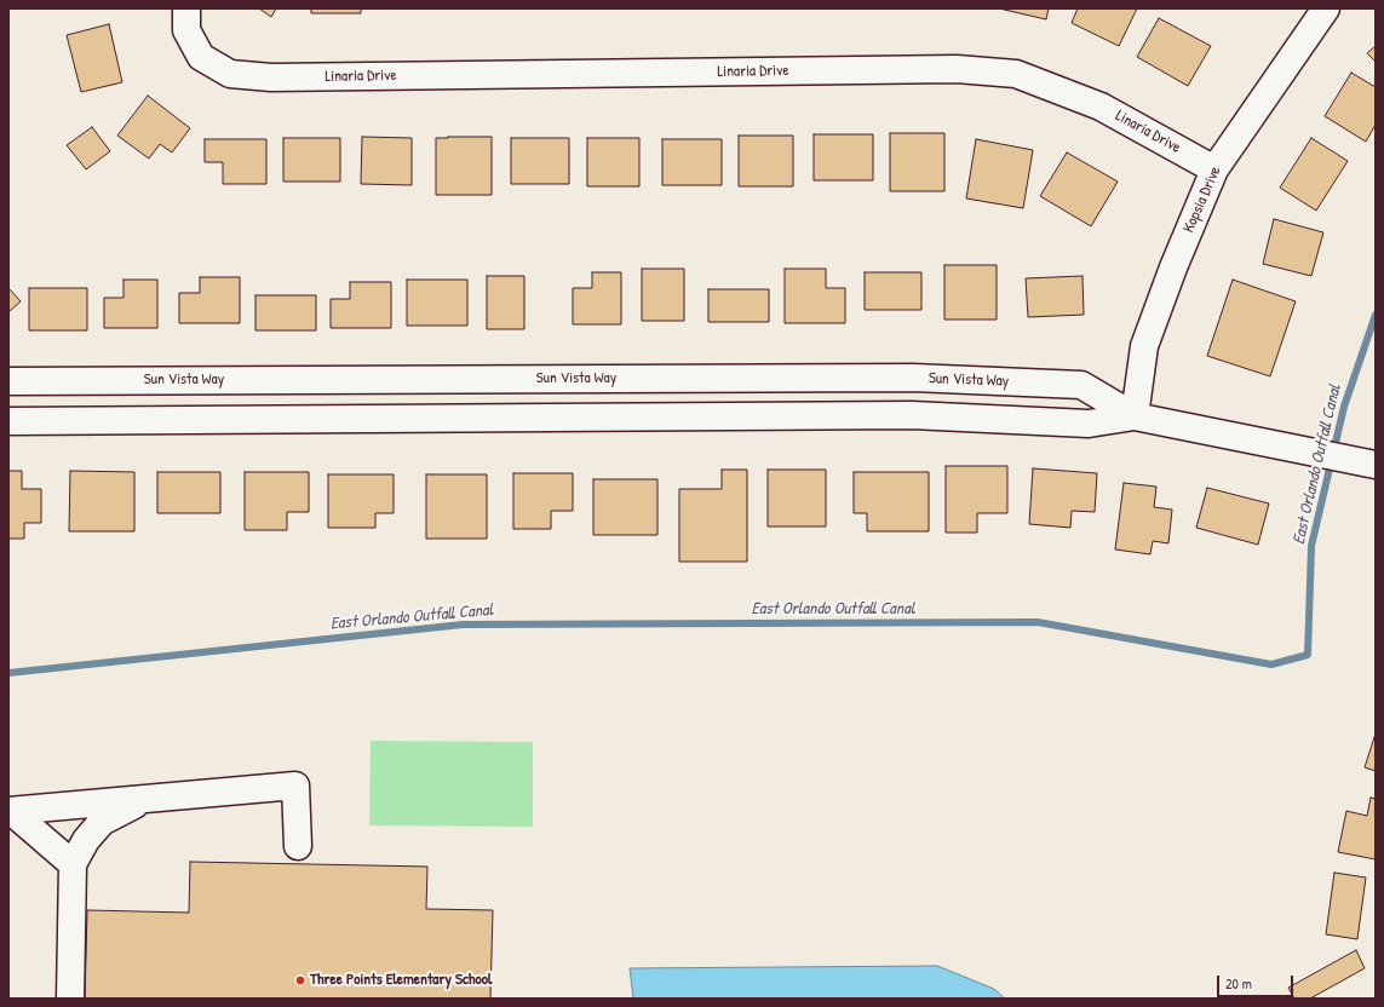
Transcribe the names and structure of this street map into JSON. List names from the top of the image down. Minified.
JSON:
{"streets":{"street":["Linaria Drive","Kopsia Drive","Sun Vista Way"]},"crossings":[["Linaria Drive","Kopsia Drive"],["Kopsia Drive","Sun Vista Way"]],"water":["East Orlando Outfall Canal"],"places":["Three Points Elementary School"],"scale_bar":"20 m"}
